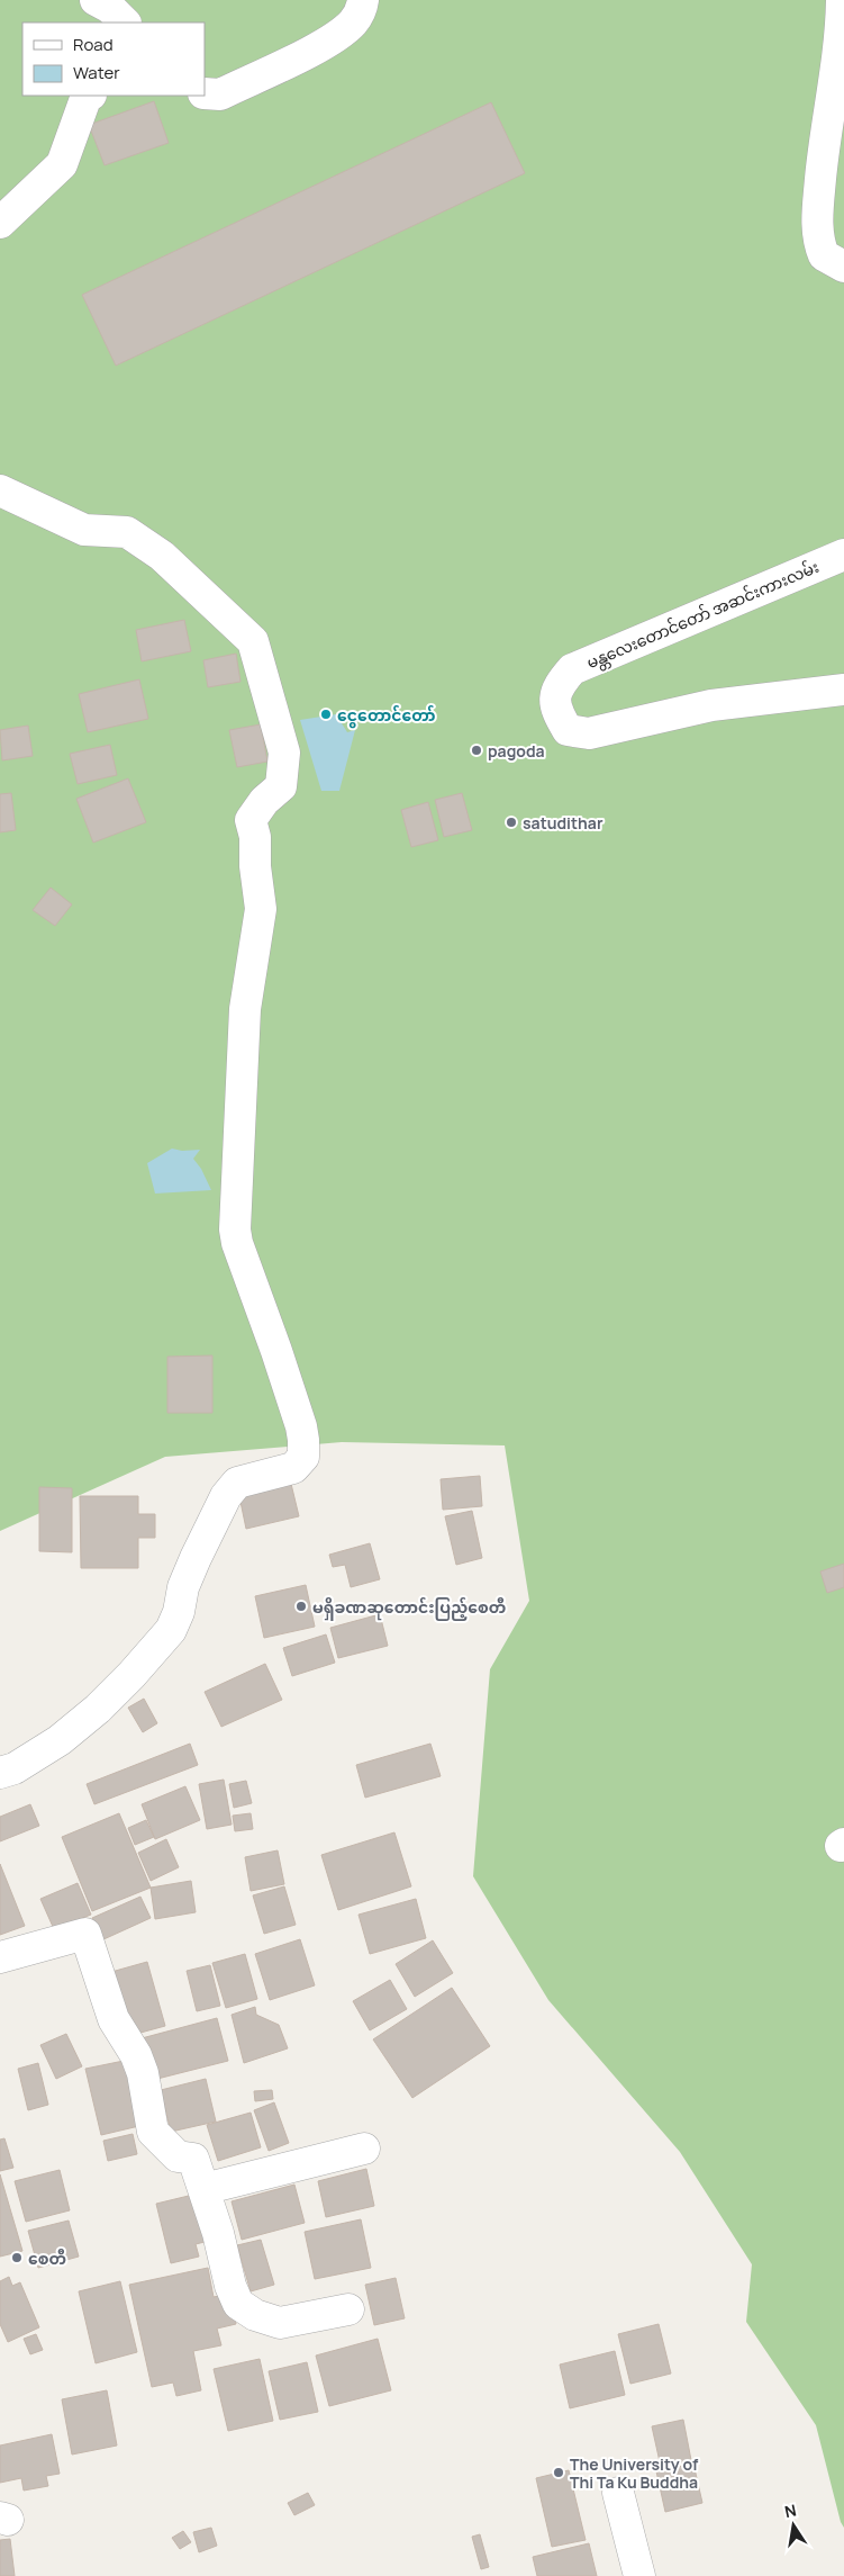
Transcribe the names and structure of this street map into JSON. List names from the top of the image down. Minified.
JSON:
{"streets":{"street":["မန္တလေးတောင်တော် အဆင်းကားလမ်း"]},"places":["ငွေတောင်တော်","pagoda","satudithar","မရှိခဏဆုတောင်းပြည့်စေတီ","စေတီ","The University of Thi Ta Ku Buddha"],"legend":["Road","Water"],"north":"top"}
